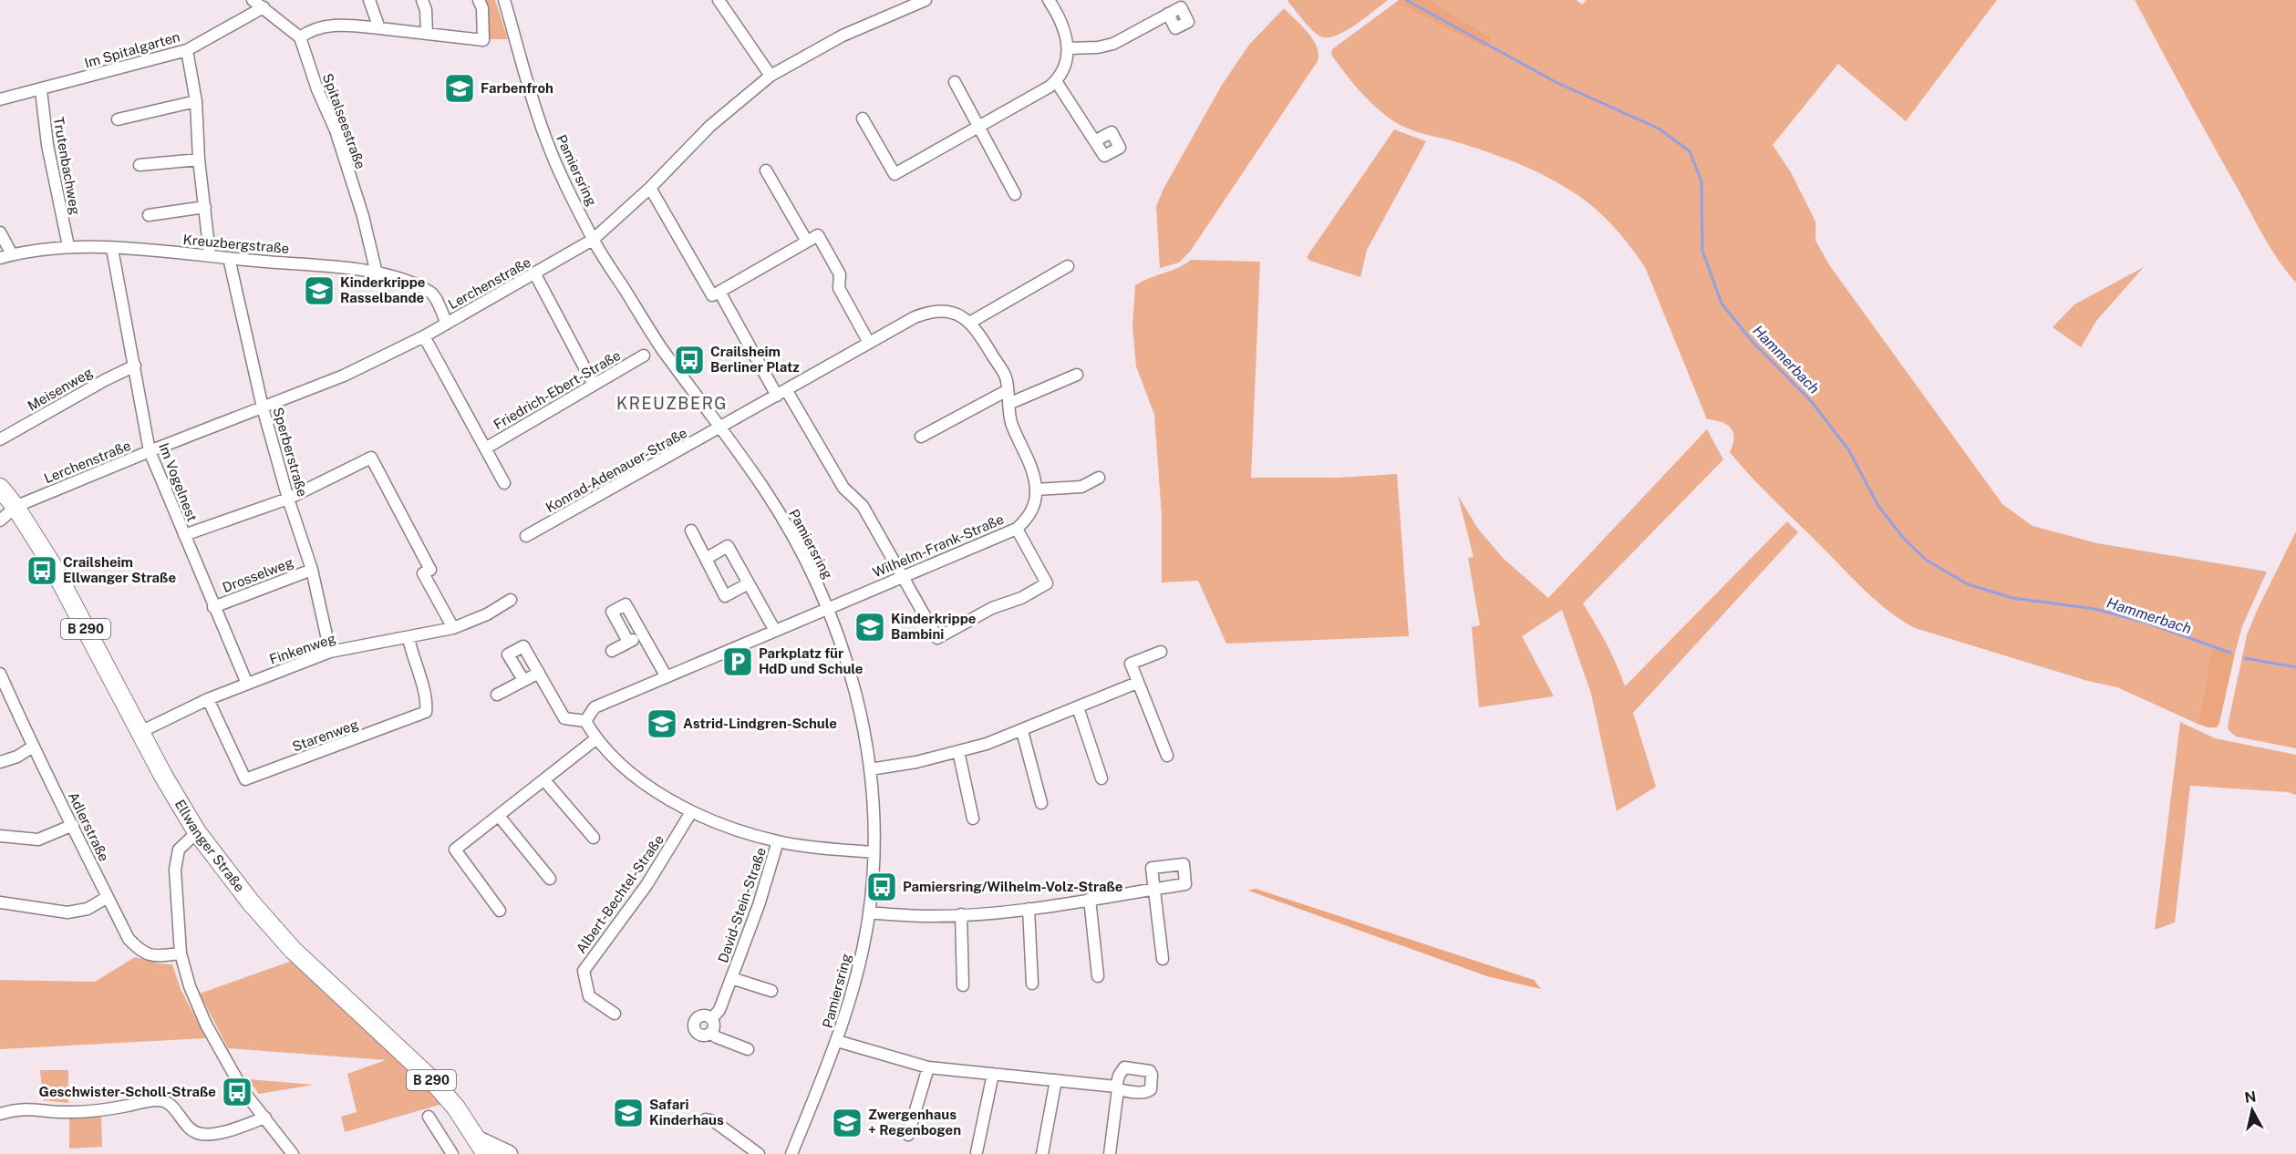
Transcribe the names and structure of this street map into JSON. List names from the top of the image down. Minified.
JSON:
{"streets":{"main road":["B 290","Ellwanger Straße"],"street":["Im Spitalgarten","Spitalseestraße","Trutenbachweg","Pamiersring","Kreuzbergstraße","Lerchenstraße","Meisenweg","Friedrich-Ebert-Straße","Sperberstraße","Konrad-Adenauer-Straße","Im Vogelnest","Wilhelm-Frank-Straße","Drosselweg","Finkenweg","Starenweg","Adlerstraße","Albert-Bechtel-Straße","David-Stein-Straße"]},"crossings":[["Im Spitalgarten","Trutenbachweg"],["Spitalseestraße","Kreuzbergstraße"],["Trutenbachweg","Kreuzbergstraße"],["Pamiersring","Lerchenstraße"],["Pamiersring","Konrad-Adenauer-Straße"],["Pamiersring","Wilhelm-Frank-Straße"],["Kreuzbergstraße","Lerchenstraße"],["Kreuzbergstraße","Sperberstraße"],["Kreuzbergstraße","Im Vogelnest"],["Lerchenstraße","Sperberstraße"],["Lerchenstraße","Im Vogelnest"],["Lerchenstraße","Ellwanger Straße"],["Meisenweg","Im Vogelnest"],["Sperberstraße","Drosselweg"],["Sperberstraße","Finkenweg"],["Im Vogelnest","Drosselweg"],["Im Vogelnest","Finkenweg"],["Finkenweg","Starenweg"],["Finkenweg","Ellwanger Straße"]],"districts":["KREUZBERG"],"water":["Hammerbach"],"places":{"school or university":["Farbenfroh","Kinderkrippe Rasselbande","Kinderkrippe Bambini","Astrid-Lindgren-Schule","Safari Kinderhaus","Zwergenhaus + Regenbogen"],"bus stop":["Crailsheim Berliner Platz","Crailsheim Ellwanger Straße","Pamiersring/Wilhelm-Volz-Straße","Geschwister-Scholl-Straße"],"parking":["Parkplatz für HdD und Schule"]},"north":"top"}
